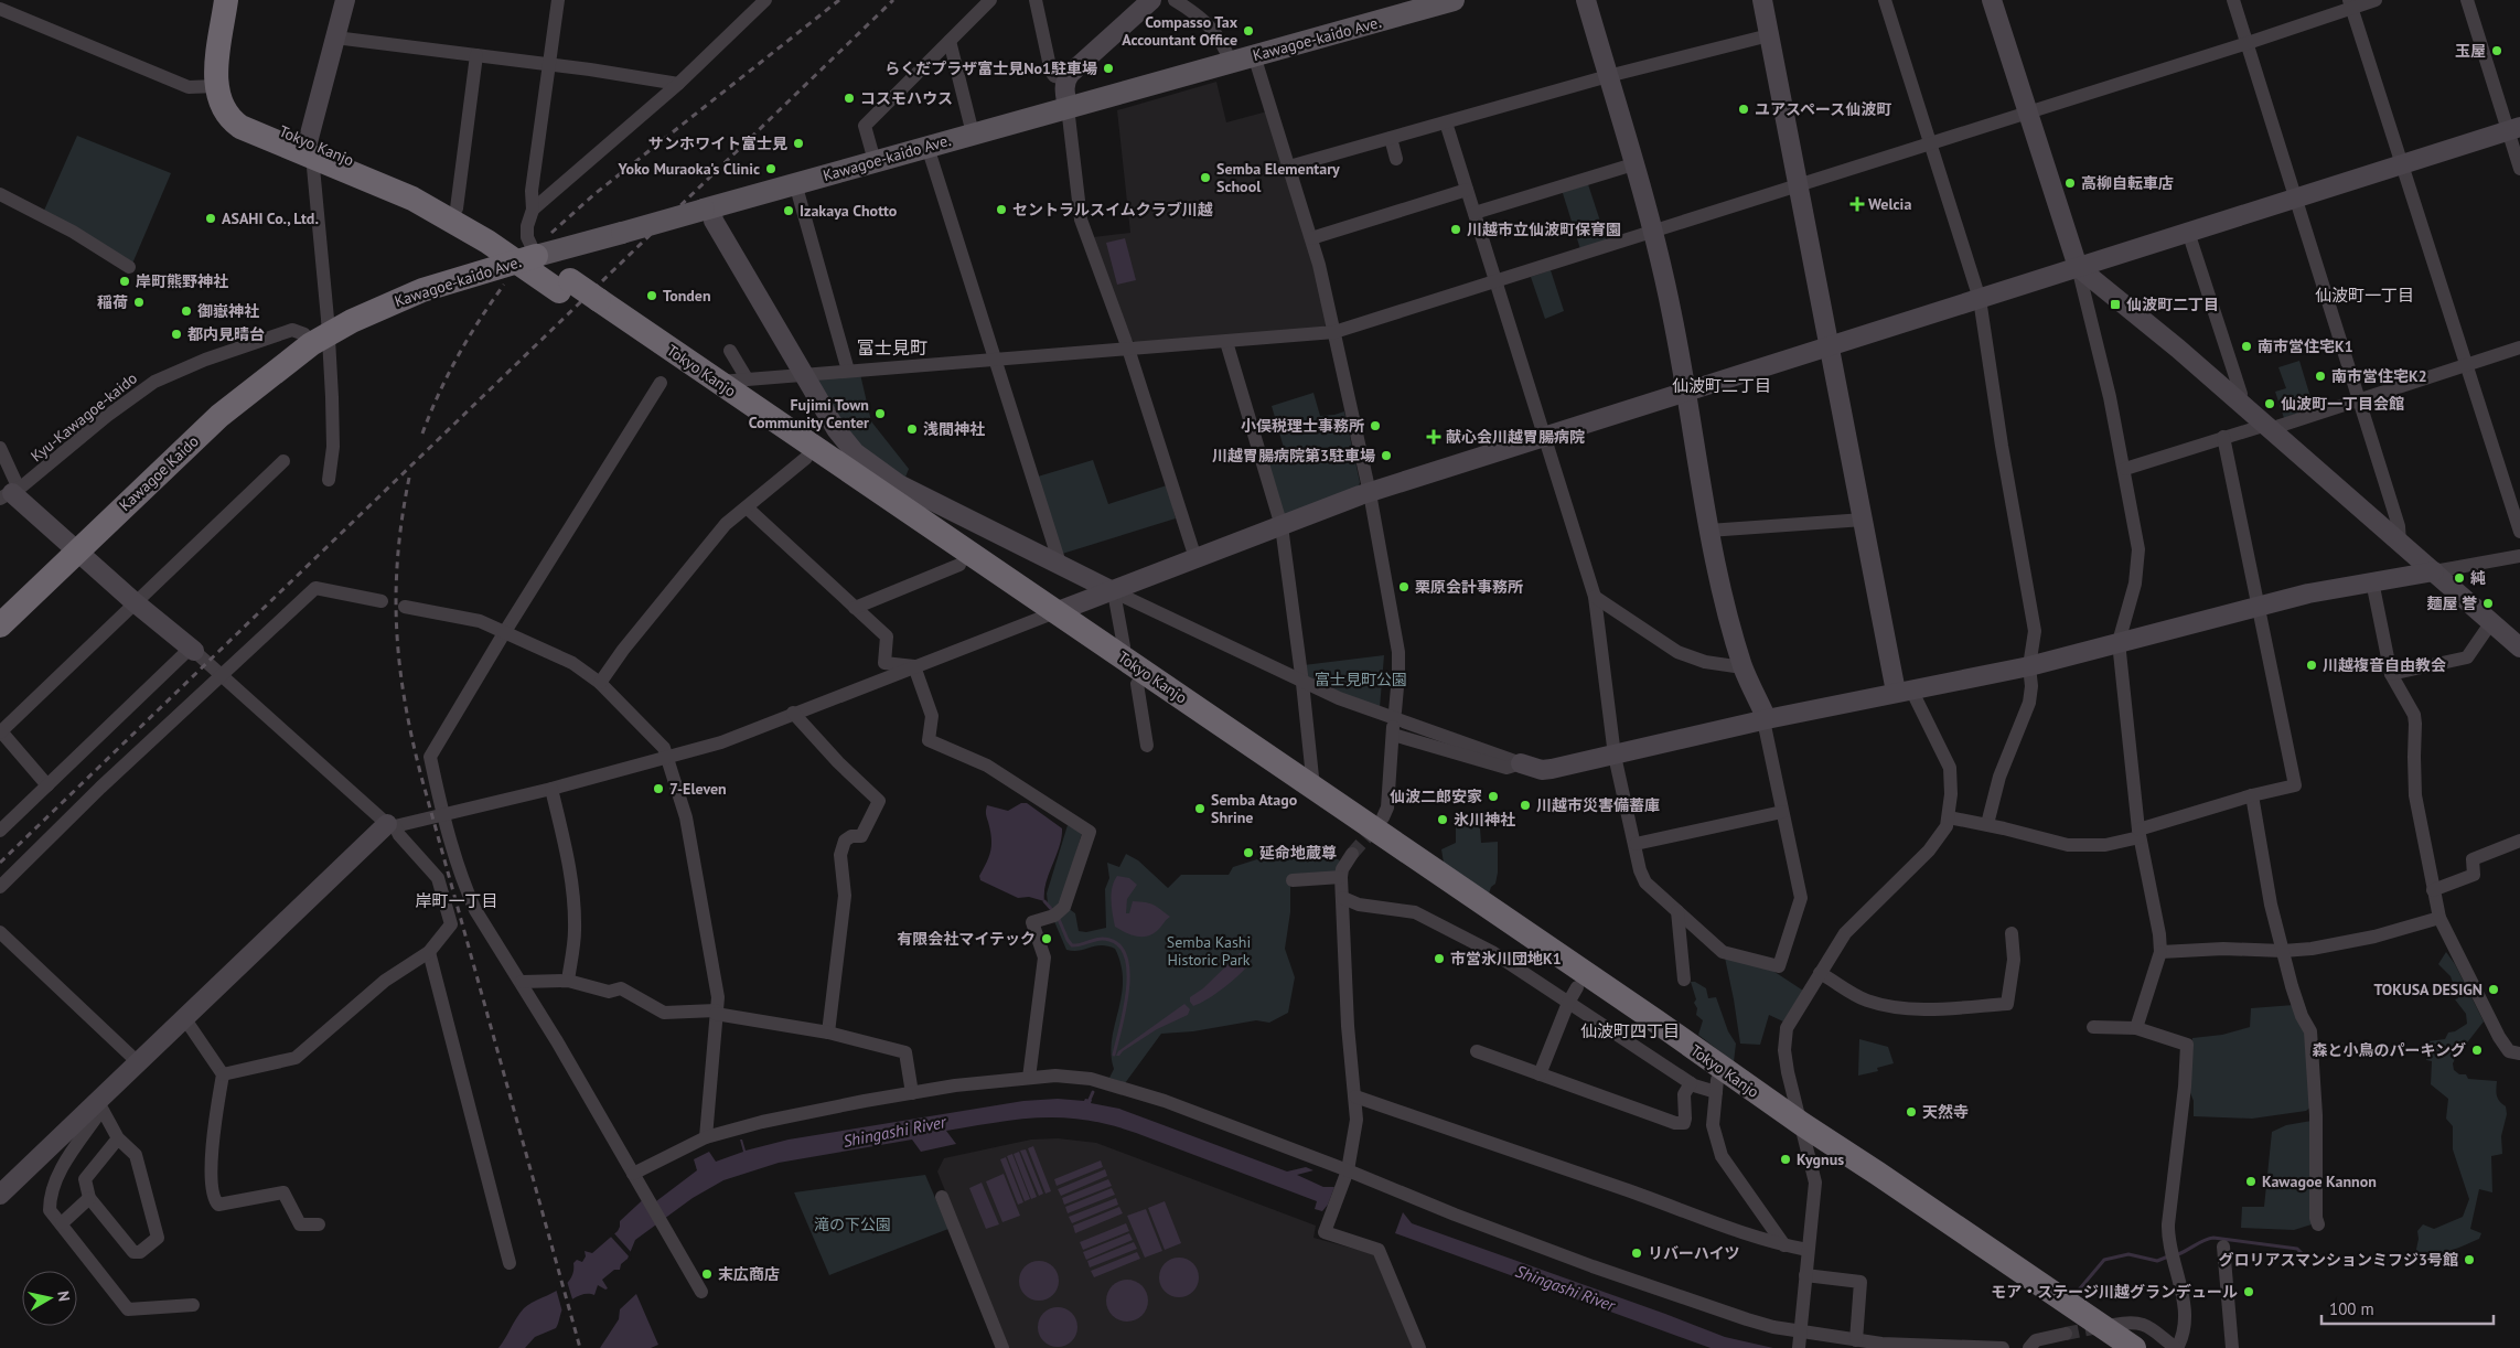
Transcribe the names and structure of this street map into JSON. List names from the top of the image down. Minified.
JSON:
{"streets":{"highway":["Kawagoe-kaido Ave.","Tokyo Kanjo","Kawagoe Kaido"],"street":["Kyu-Kawagoe-kaido"]},"crossings":[["Kawagoe-kaido Ave.","Tokyo Kanjo"],["Kawagoe-kaido Ave.","Kyu-Kawagoe-kaido"],["Kawagoe-kaido Ave.","Kawagoe Kaido"],["Kyu-Kawagoe-kaido","Kawagoe Kaido"]],"districts":["仙波町一丁目","富士見町","仙波町二丁目","岸町一丁目","仙波町四丁目"],"water":["Shingashi River"],"parks":["富士見町公園","Semba Kashi Historic Park","滝の下公園"],"places":{"other":["Compasso Tax Accountant Office","玉屋","らくだプラザ富士見No1駐車場","コスモハウス","ユアスペース仙波町","サンホワイト富士見","Yoko Muraoka's Clinic","Semba Elementary School","高柳自転車店","セントラルスイムクラブ川越","Izakaya Chotto","ASAHI Co., Ltd.","川越市立仙波町保育園","岸町熊野神社","Tonden","稲荷","御嶽神社","都内見晴台","南市営住宅K1","南市営住宅K2","仙波町一丁目会館","Fujimi Town Community Center","小俣税理士事務所","浅間神社","川越胃腸病院第3駐車場","純","栗原会計事務所","麺屋 誉","川越複音自由教会","7-Eleven","仙波二郎安家","川越市災害備蓄庫","Semba Atago Shrine","氷川神社","延命地蔵尊","有限会社マイテック","市営氷川団地K1","TOKUSA DESIGN","森と小鳥のパーキング","天然寺","Kygnus","Kawagoe Kannon","リバーハイツ","グロリアスマンションミフジ3号館","末広商店","モア・ステージ川越グランデュール"],"health":["Welcia","献心会川越胃腸病院"],"transit":["仙波町二丁目"]},"scale_bar":"100 m","north":"right"}
